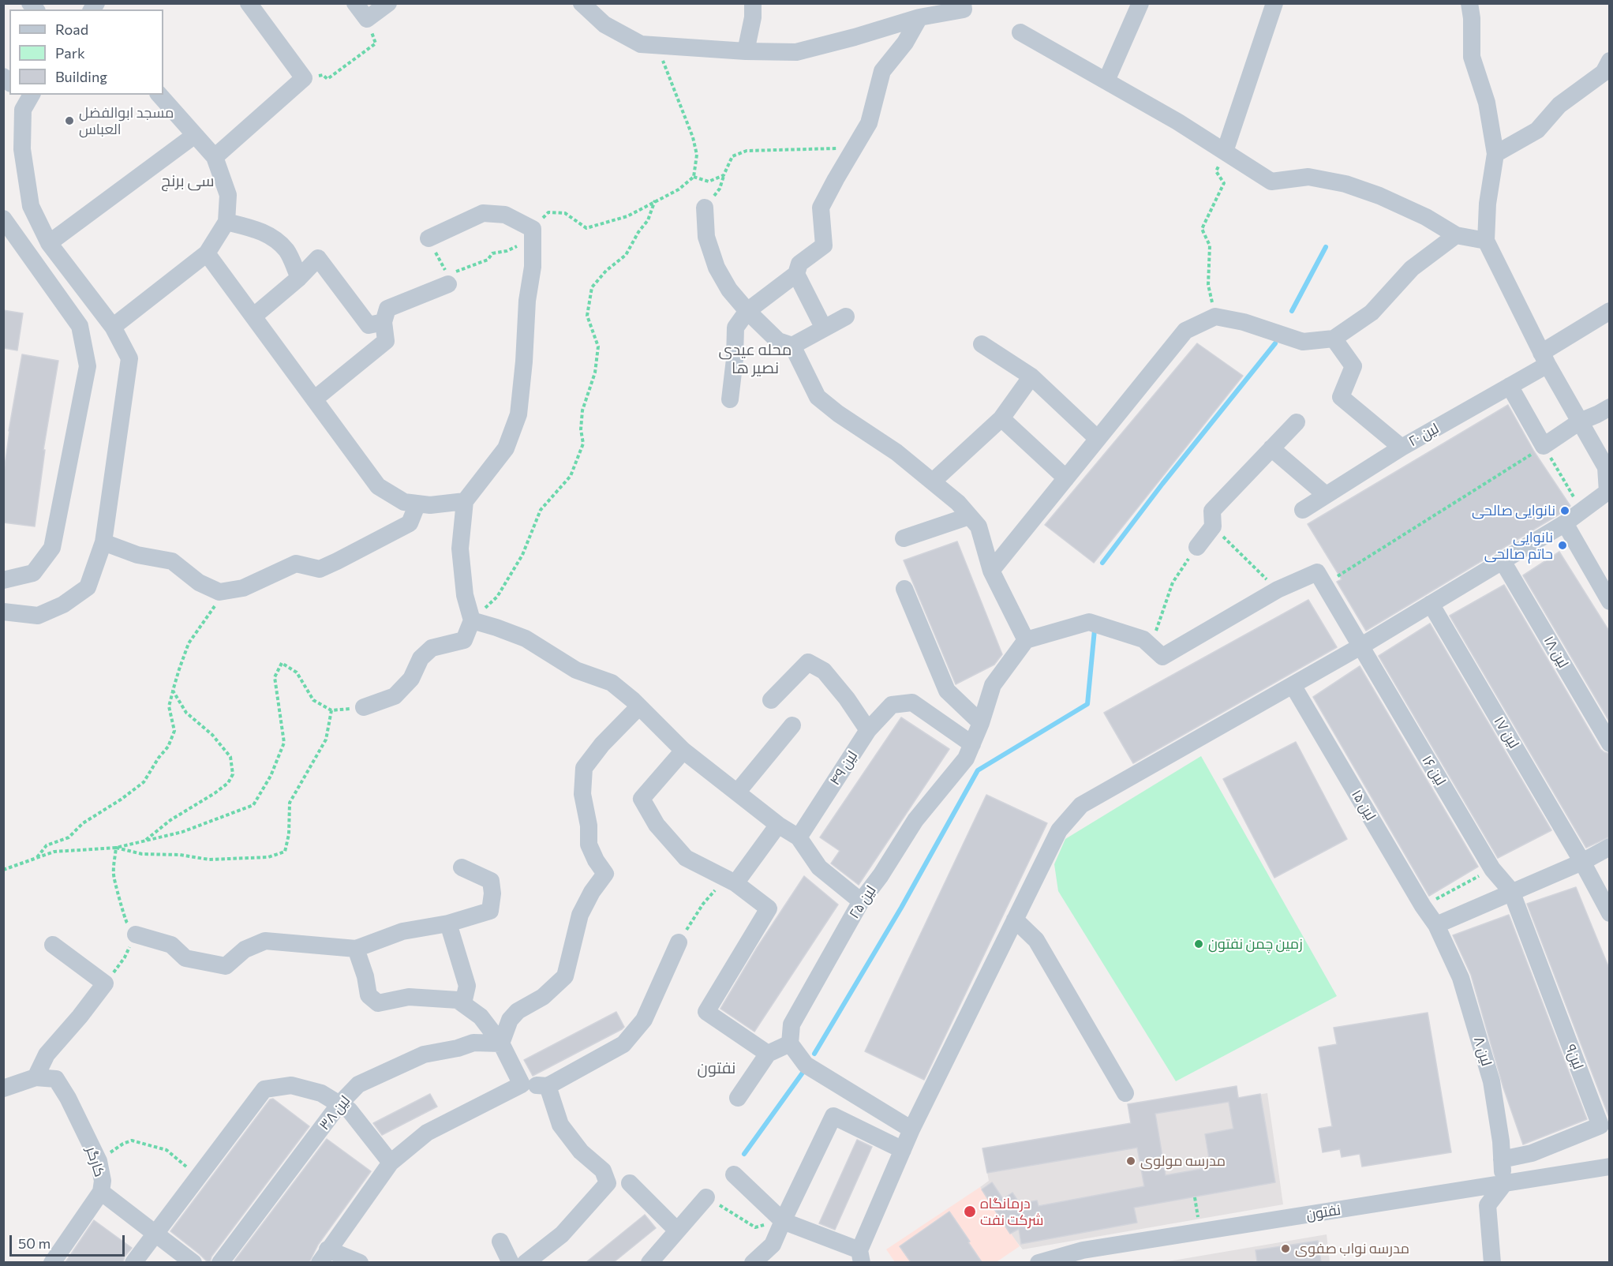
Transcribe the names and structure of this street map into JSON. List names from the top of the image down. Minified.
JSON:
{"streets":{"street":["لین ۲۰","لین ۱۸","لین ۱۷","لین ۴۹","لین ۱۶","لین ۱۵","لین ۲۵","لین ۸","لین۹","لین ۳۸","کارگر","نفتون"]},"crossings":[["لین ۴۹","لین ۲۵"],["لین ۱۶","لین۹"],["لین ۱۵","لین ۸"],["لین ۸","لین۹"],["لین ۸","نفتون"]],"districts":["سی برنج","محله عیدی نصیر ها","نفتون"],"places":["مسجد ابوالفضل العباس","نانوایی صالحی","نانوایی حاتم صالحی","زمین چمن نفتون","مدرسه مولوی","درمانگاه شرکت نفت","مدرسه نواب صفوی"],"legend":["Road","Park","Building"],"scale_bar":"50 m"}
